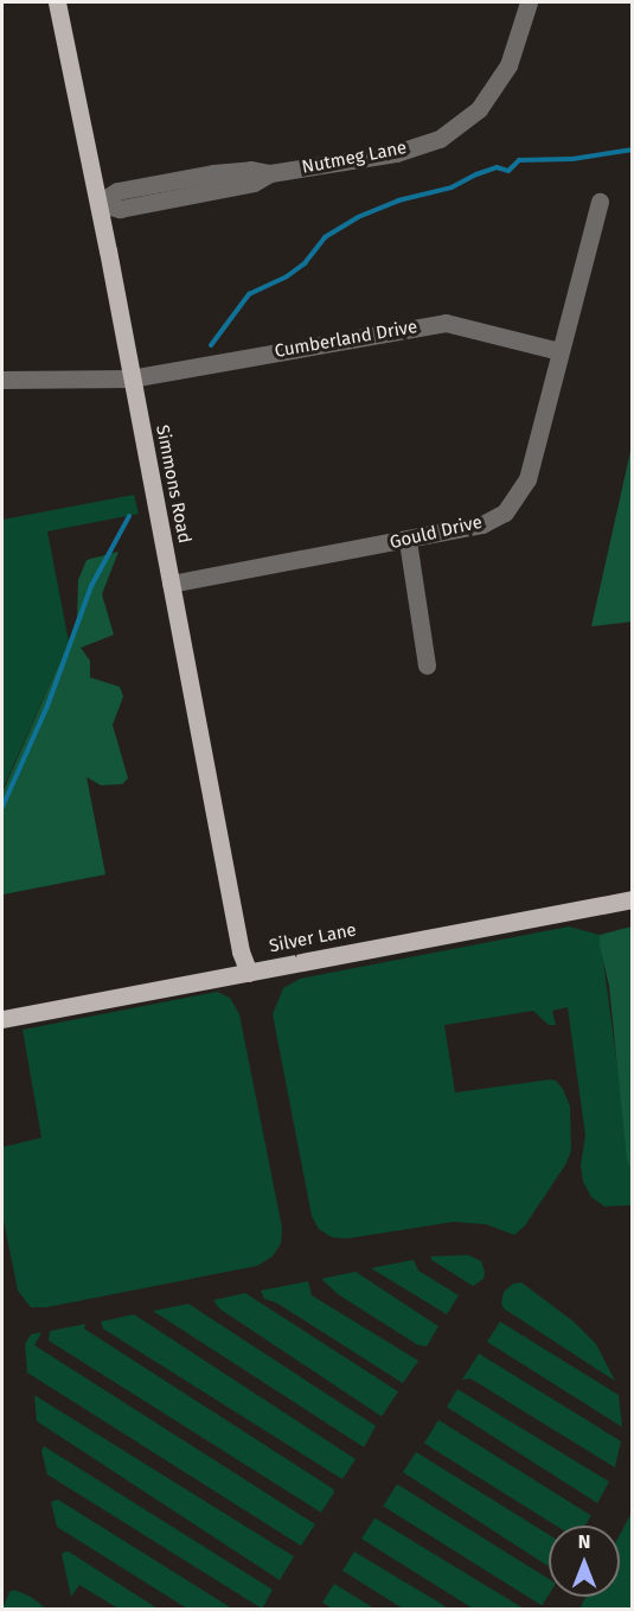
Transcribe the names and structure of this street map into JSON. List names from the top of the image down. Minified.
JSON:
{"streets":{"main road":["Simmons Road","Silver Lane"],"street":["Nutmeg Lane","Cumberland Drive","Gould Drive"]},"crossings":[["Nutmeg Lane","Simmons Road"],["Cumberland Drive","Simmons Road"],["Cumberland Drive","Gould Drive"],["Simmons Road","Gould Drive"],["Simmons Road","Silver Lane"]],"north":"top"}
